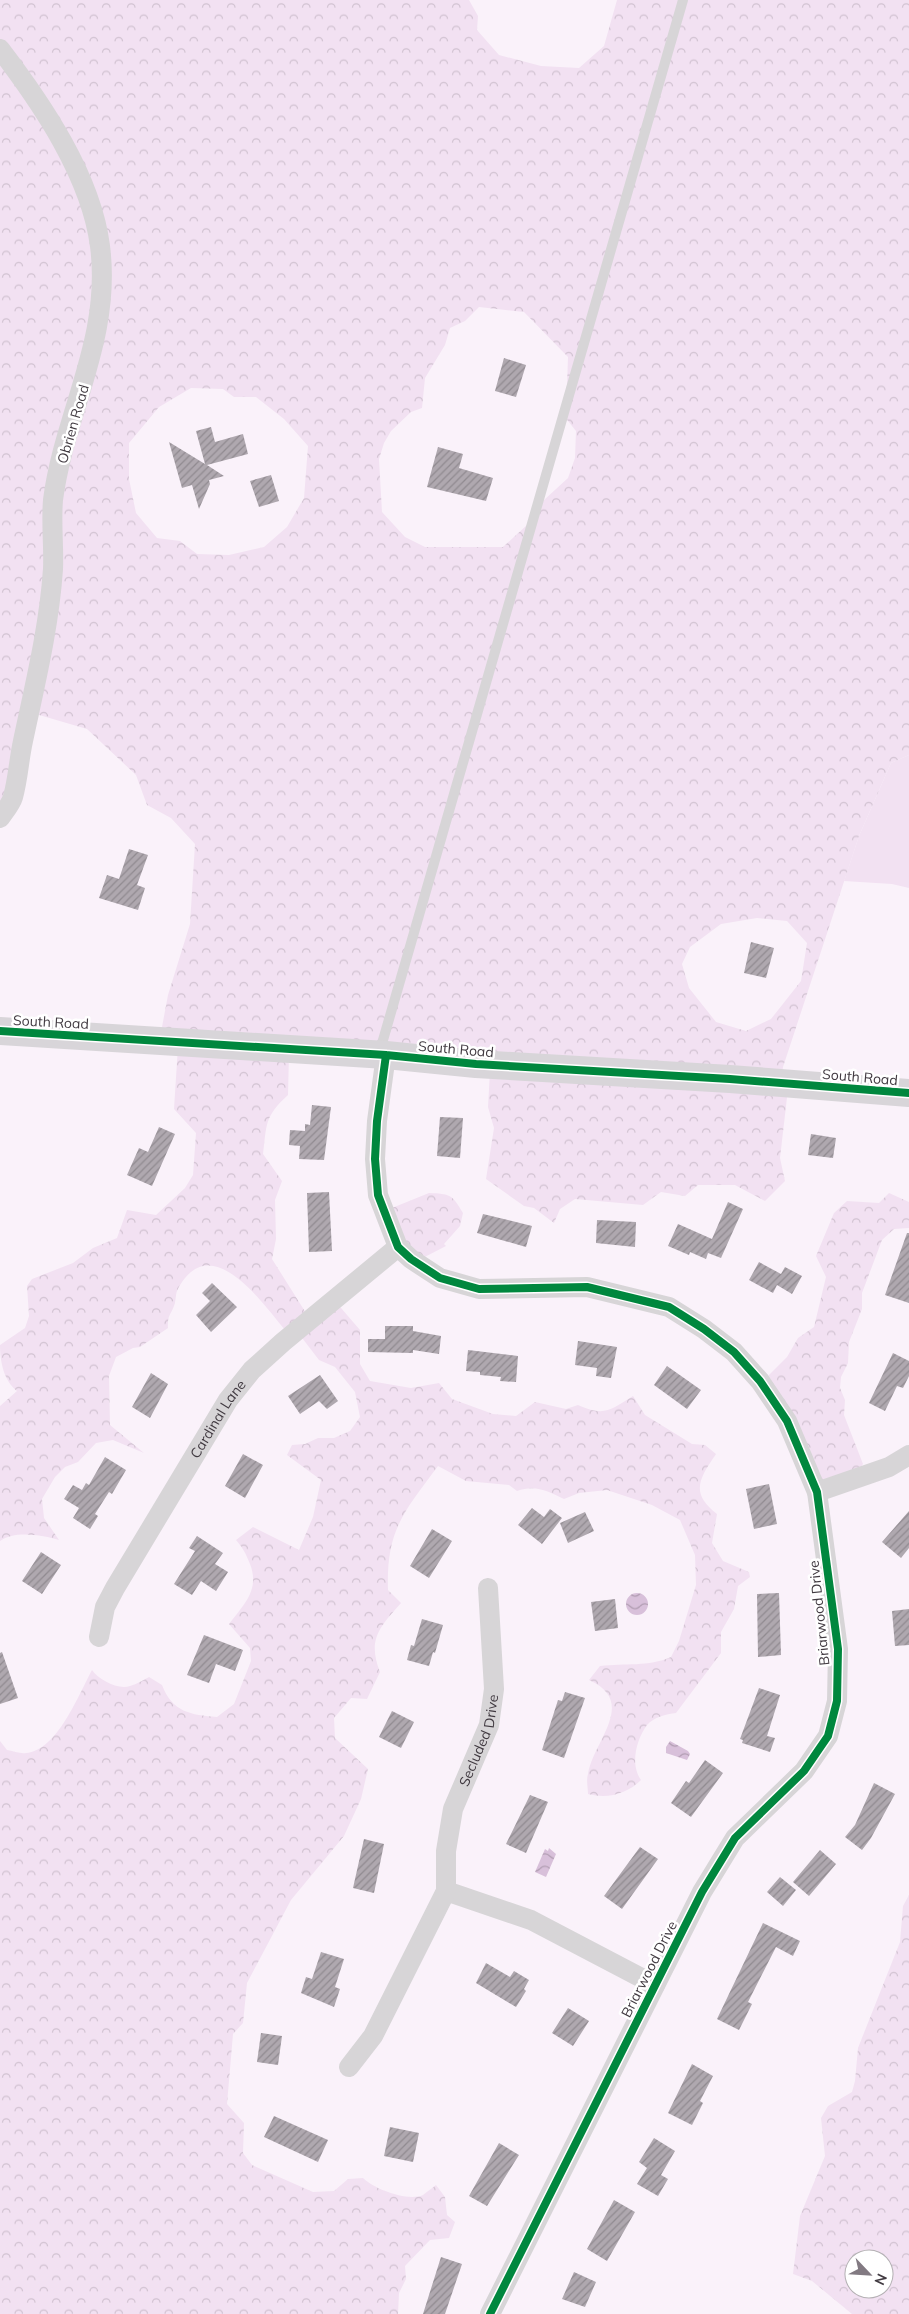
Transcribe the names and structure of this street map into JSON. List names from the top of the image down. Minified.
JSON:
{"streets":{"street":["Obrien Road","South Road","Cardinal Lane","Briarwood Drive","Secluded Drive"]},"crossings":[["Cardinal Lane","Briarwood Drive"]],"north":"bottom right"}
